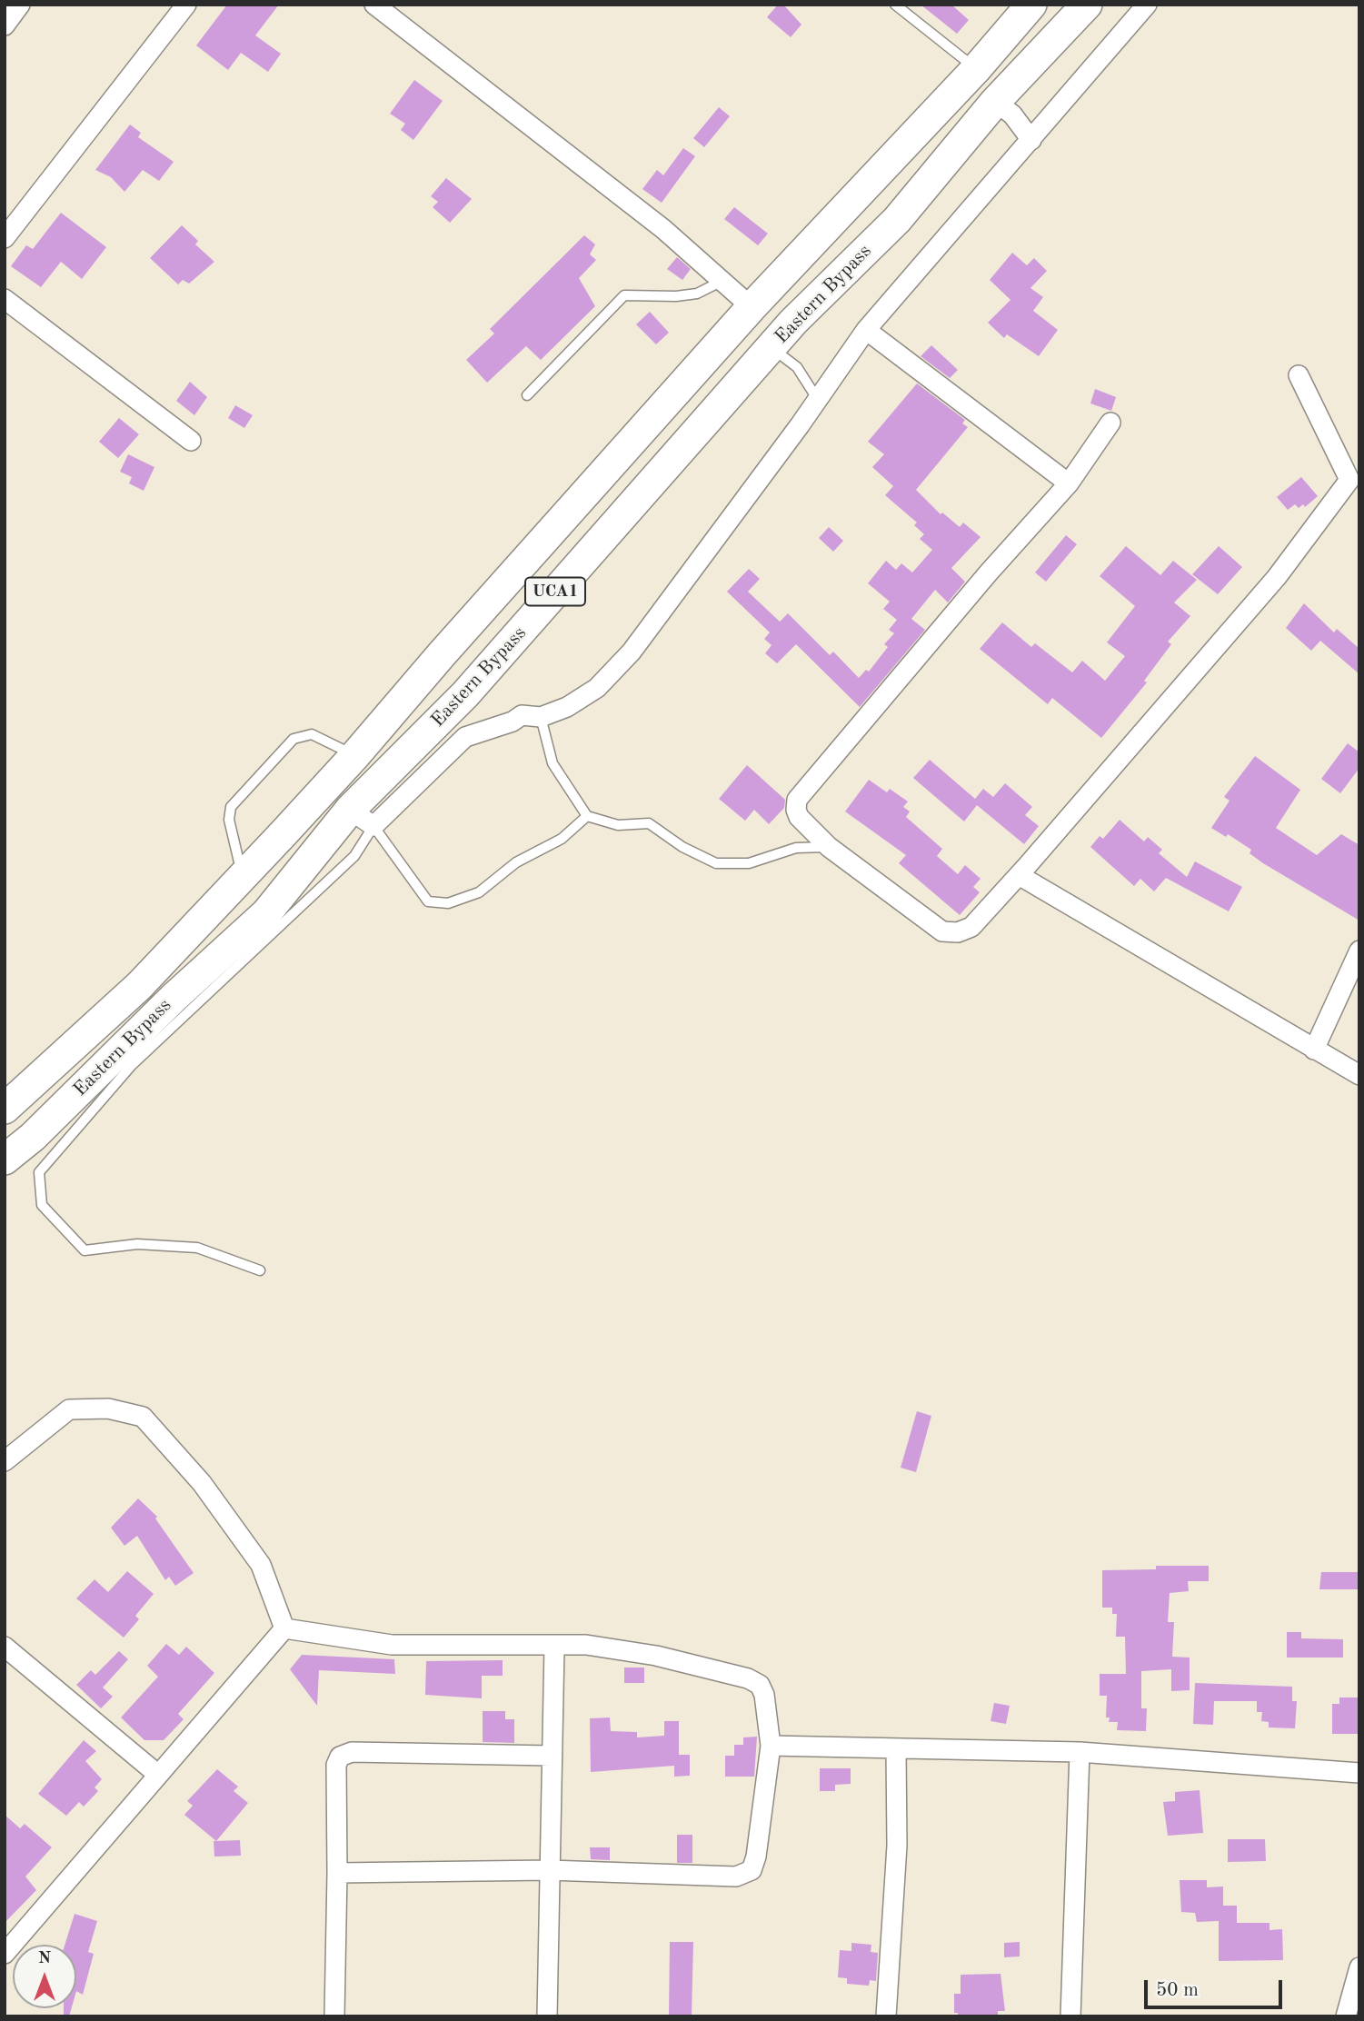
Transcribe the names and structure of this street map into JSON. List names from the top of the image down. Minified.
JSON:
{"streets":{"main road":["Eastern Bypass","UCA1"]},"scale_bar":"50 m","north":"top"}
